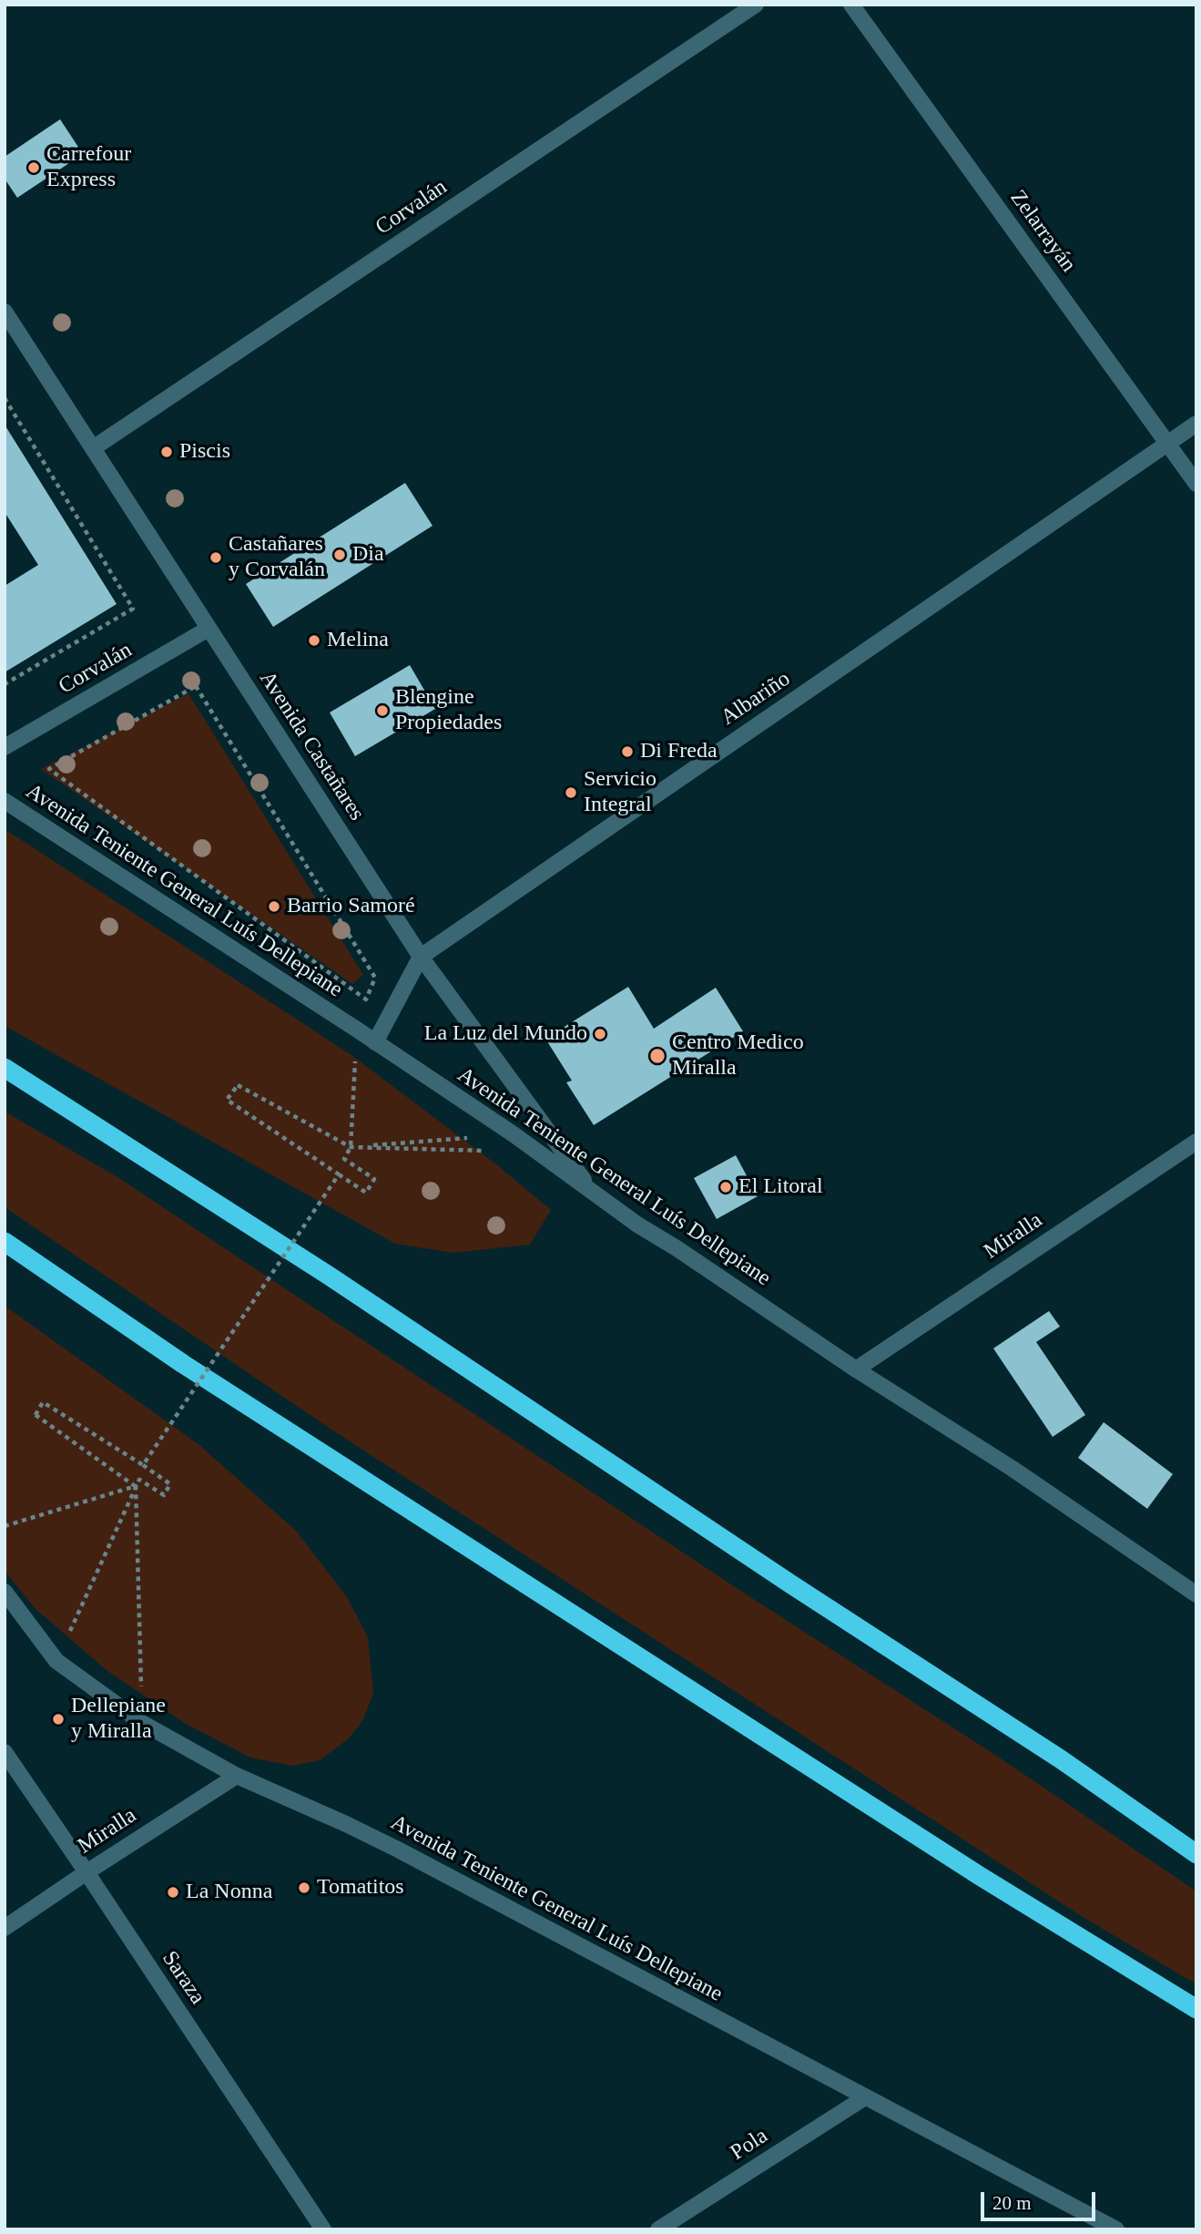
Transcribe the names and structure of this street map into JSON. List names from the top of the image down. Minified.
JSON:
{"streets":{"street":["Corvalán","Zelarrayán","Albariño","Avenida Castañares","Avenida Teniente General Luís Dellepiane","Miralla","Saraza","Pola"]},"crossings":[["Corvalán","Avenida Castañares"],["Zelarrayán","Albariño"],["Albariño","Avenida Castañares"],["Albariño","Avenida Teniente General Luís Dellepiane"],["Avenida Castañares","Avenida Teniente General Luís Dellepiane"],["Avenida Teniente General Luís Dellepiane","Miralla"],["Avenida Teniente General Luís Dellepiane","Pola"],["Miralla","Saraza"]],"places":["Carrefour Express","Piscis","Dia","Castañares y Corvalán","Melina","Blengine Propiedades","Di Freda","Servicio Integral","Barrio Samoré","La Luz del Mundo","Centro Medico Miralla","El Litoral","Dellepiane y Miralla","Tomatitos","La Nonna"],"scale_bar":"20 m"}
